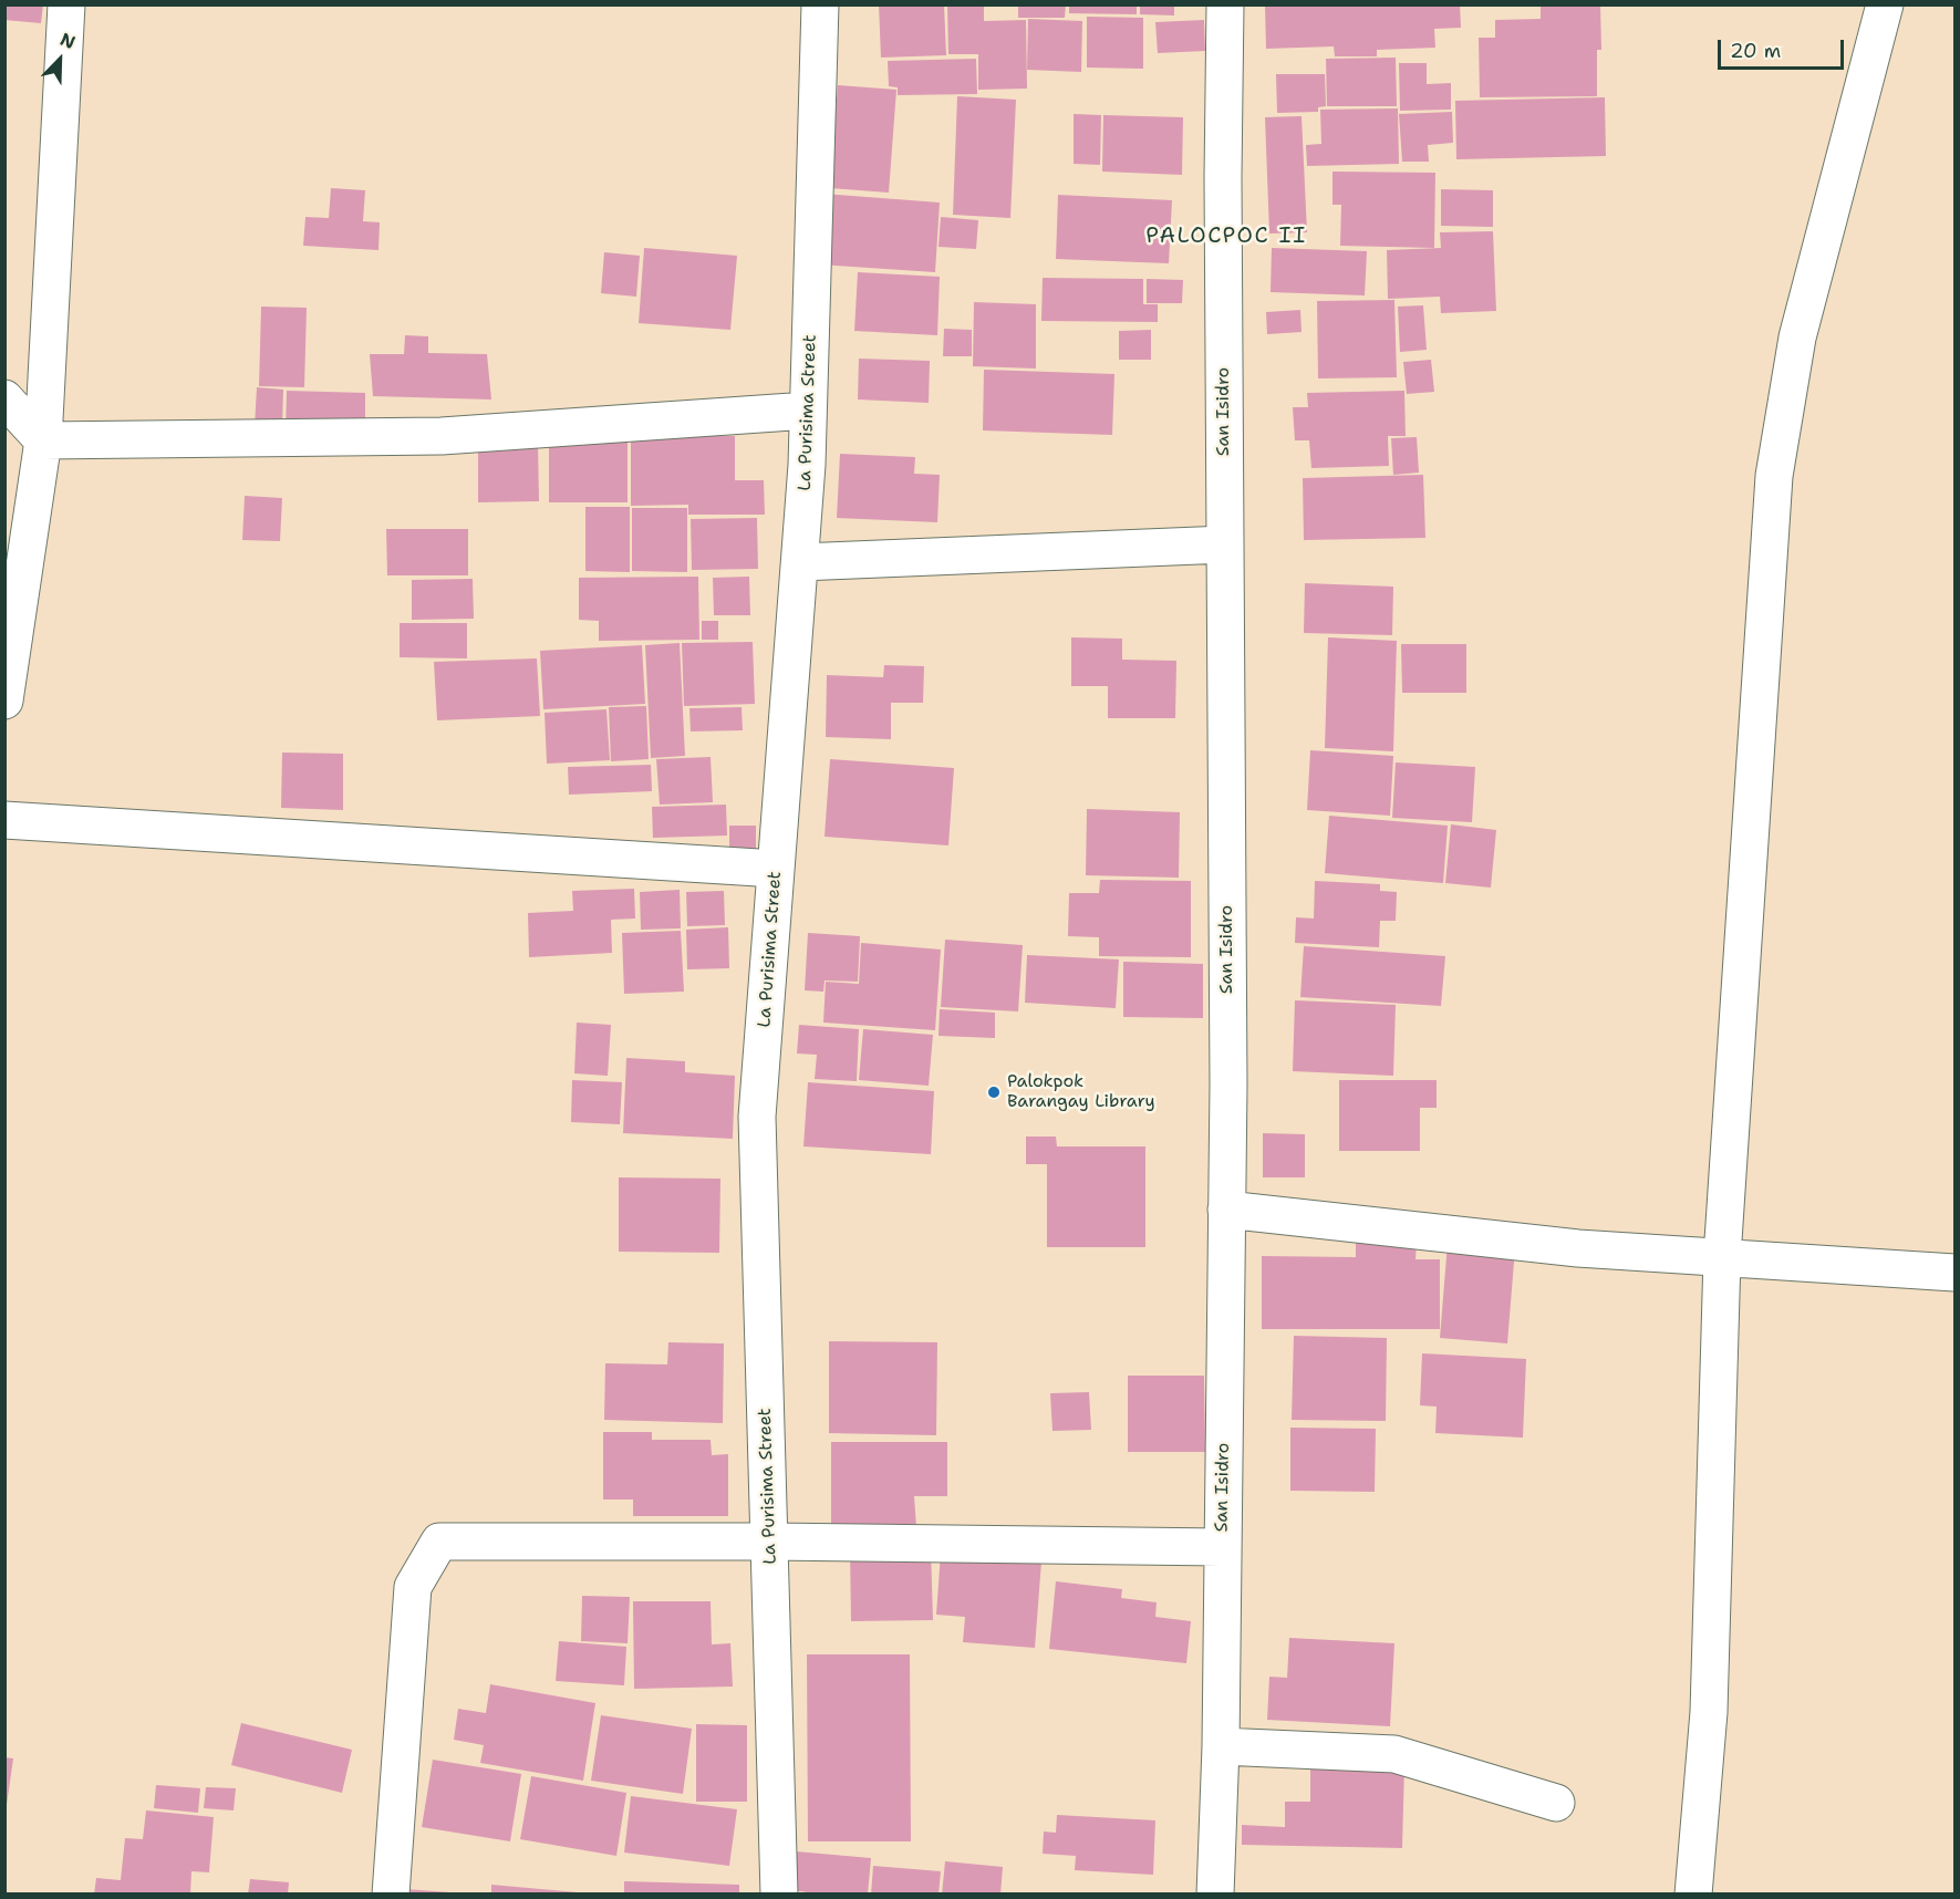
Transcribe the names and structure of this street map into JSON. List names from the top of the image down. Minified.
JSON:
{"streets":{"street":["San Isidro","La Purisima Street"]},"districts":["PALOCPOC II"],"places":["Palokpok Barangay Library"],"scale_bar":"20 m","north":"top right"}
